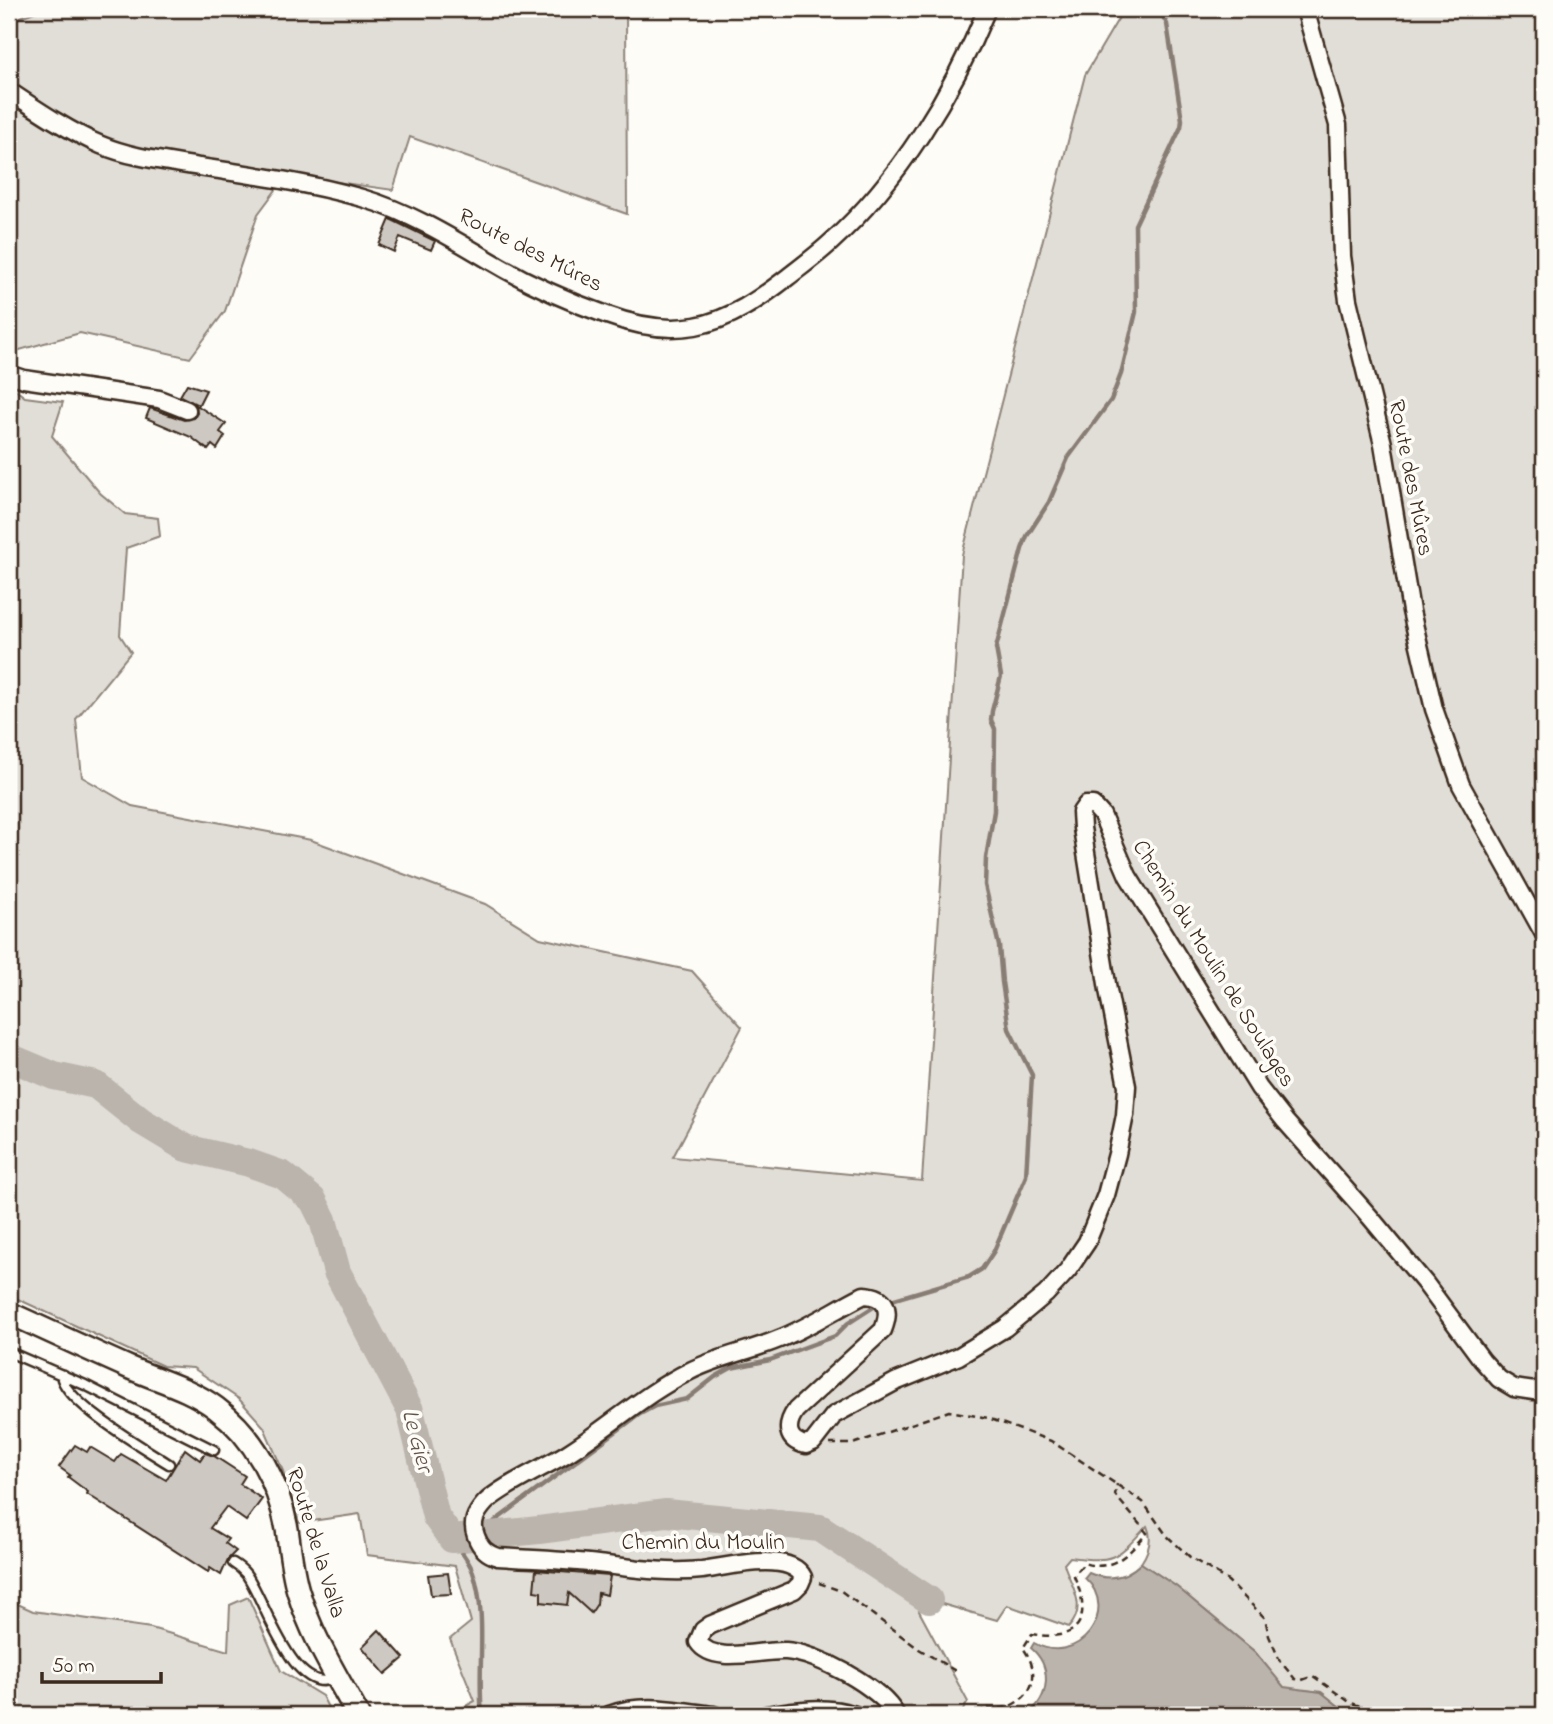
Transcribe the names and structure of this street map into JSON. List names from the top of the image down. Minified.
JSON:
{"streets":{"main road":["Route de la Valla"],"street":["Route des Mûres","Chemin du Moulin de Soulages","Chemin du Moulin"]},"crossings":[["Chemin du Moulin de Soulages","Chemin du Moulin"]],"water":["Le Gier"],"scale_bar":"50 m"}
